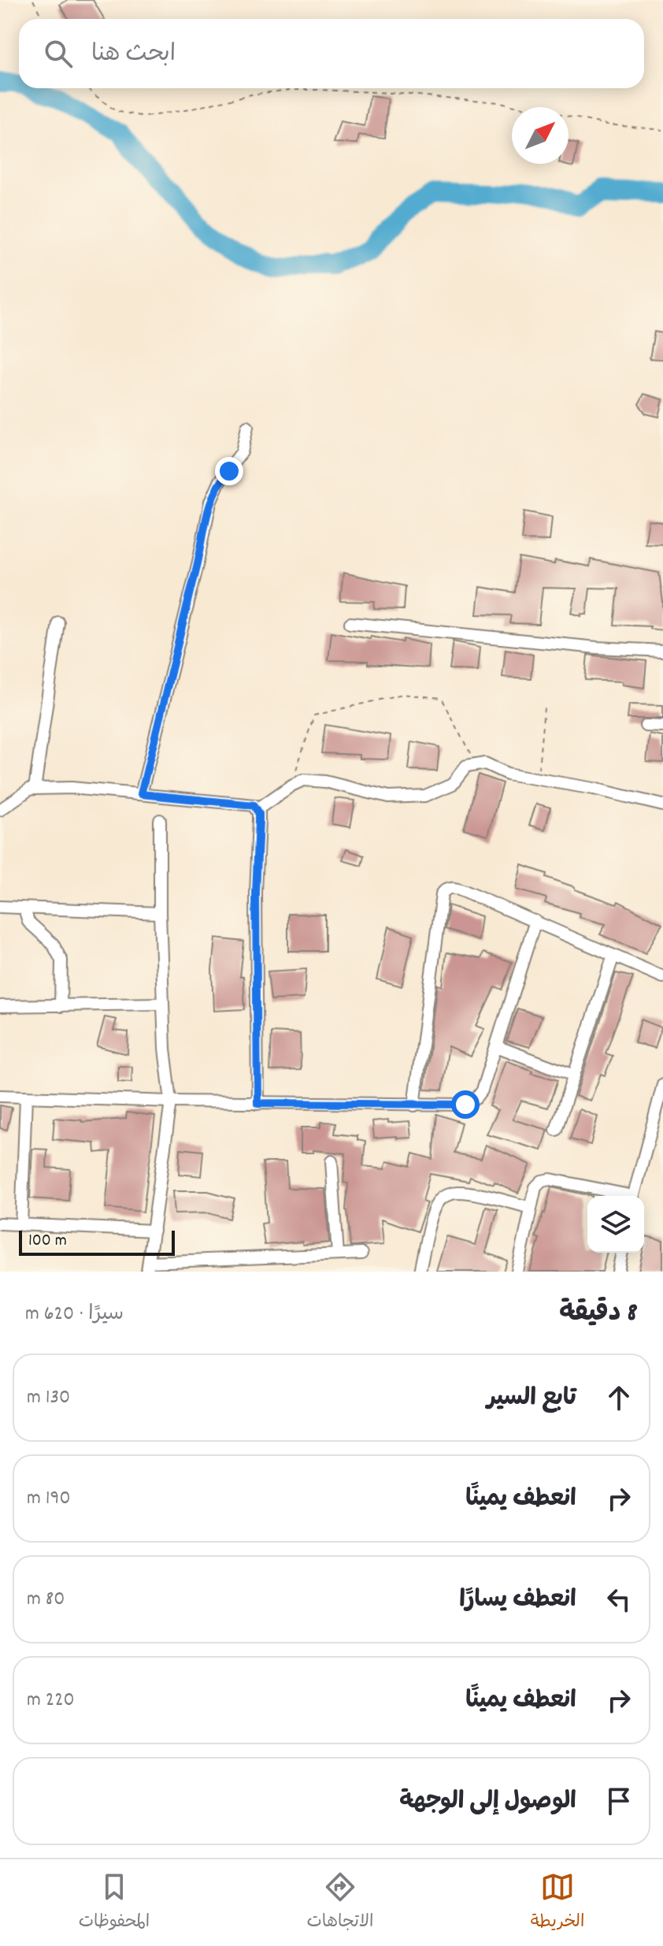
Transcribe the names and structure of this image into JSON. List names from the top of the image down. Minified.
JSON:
{"scale_bar":"100 m","north":"top right","page":{"search":"ابحث هنا","scale":"100 m","heading":["8 دقيقة","سيرًا · 620 m"],"list":[["تابع السير","130 m"],["انعطف يمينًا","190 m"],["انعطف يسارًا","80 m"],["انعطف يمينًا","220 m"],"الوصول إلى الوجهة"],"nav":["الخريطة","الاتجاهات","المحفوظات"]}}
